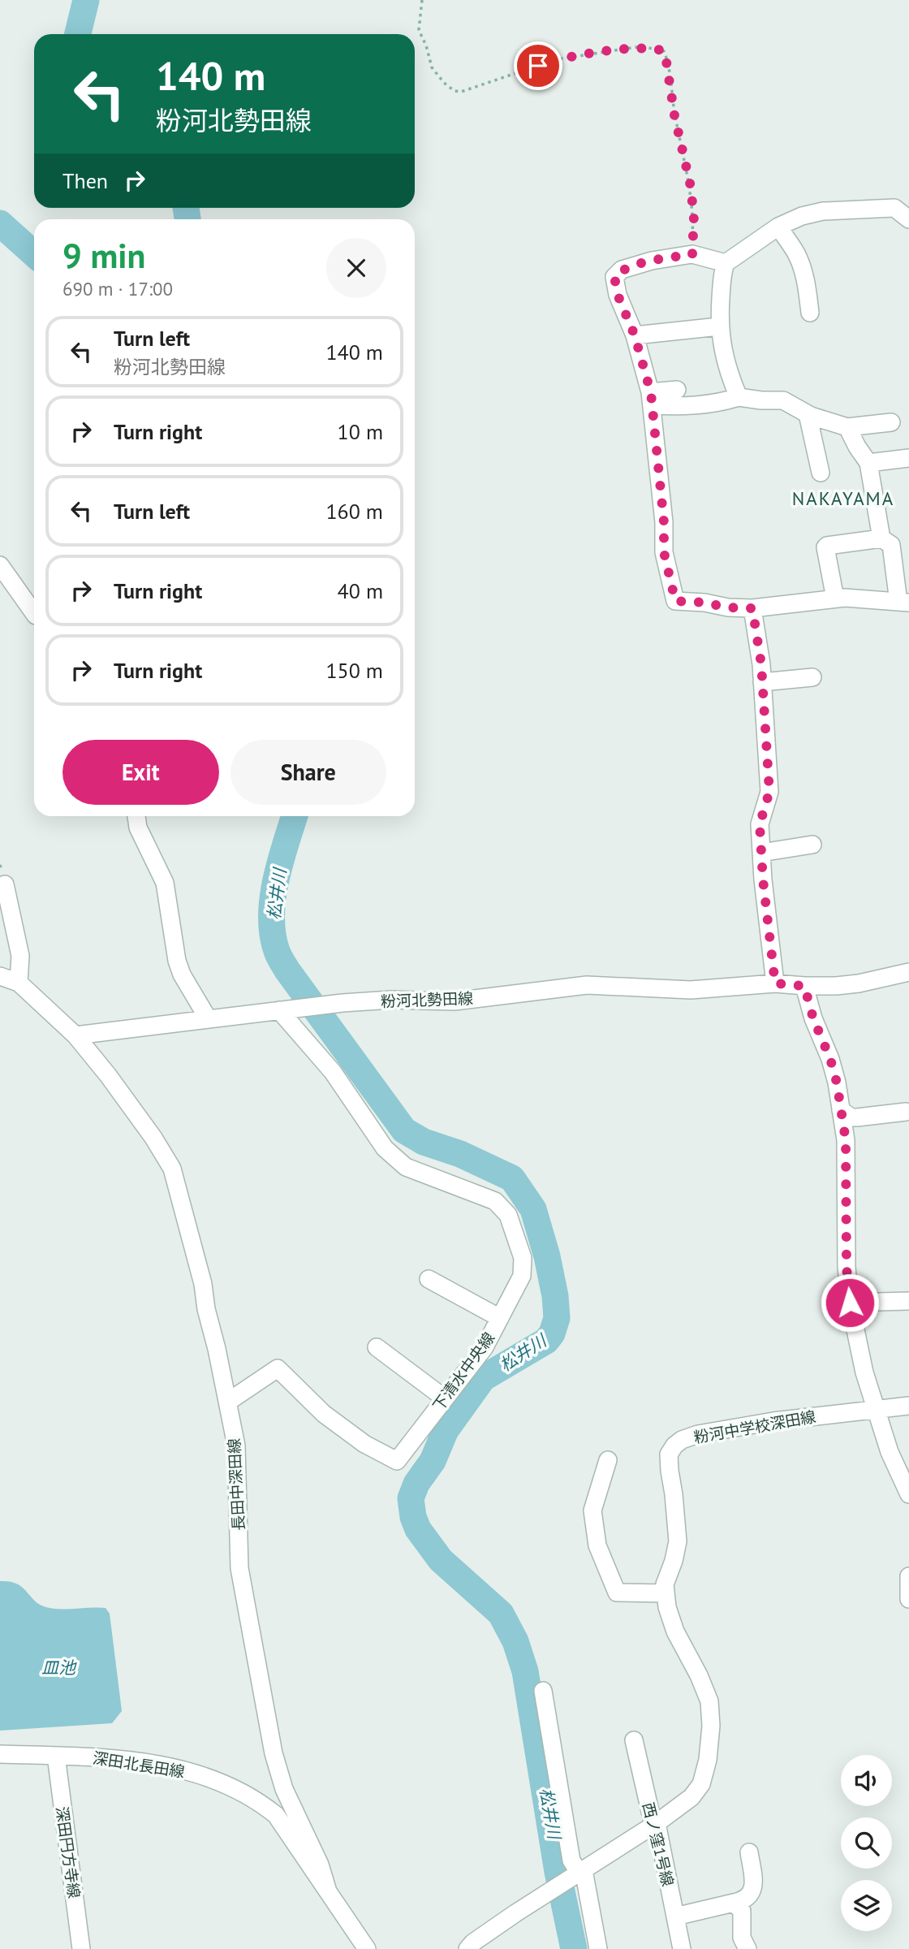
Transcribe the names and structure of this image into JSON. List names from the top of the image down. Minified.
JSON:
{"streets":{"street":["粉河北勢田線","下清水中央線","粉河中学校深田線","長田中深田線","深田北長田線","西ノ窪1号線","深田円方寺線"]},"crossings":[["粉河北勢田線","下清水中央線"],["粉河北勢田線","長田中深田線"],["下清水中央線","長田中深田線"],["粉河中学校深田線","西ノ窪1号線"],["長田中深田線","深田北長田線"],["深田北長田線","深田円方寺線"]],"districts":["NAKAYAMA"],"water":["松井川","皿池"],"page":{"turn":["140 m","粉河北勢田線"],"then":"Then","heading":["9 min","690 m · 17:00"],"list":[{"name":"Turn left","note":"粉河北勢田線","value":"140 m"},{"name":"Turn right","value":"10 m"},{"name":"Turn left","value":"160 m"},{"name":"Turn right","value":"40 m"},{"name":"Turn right","value":"150 m"}],"buttons":["Exit","Share"]}}
